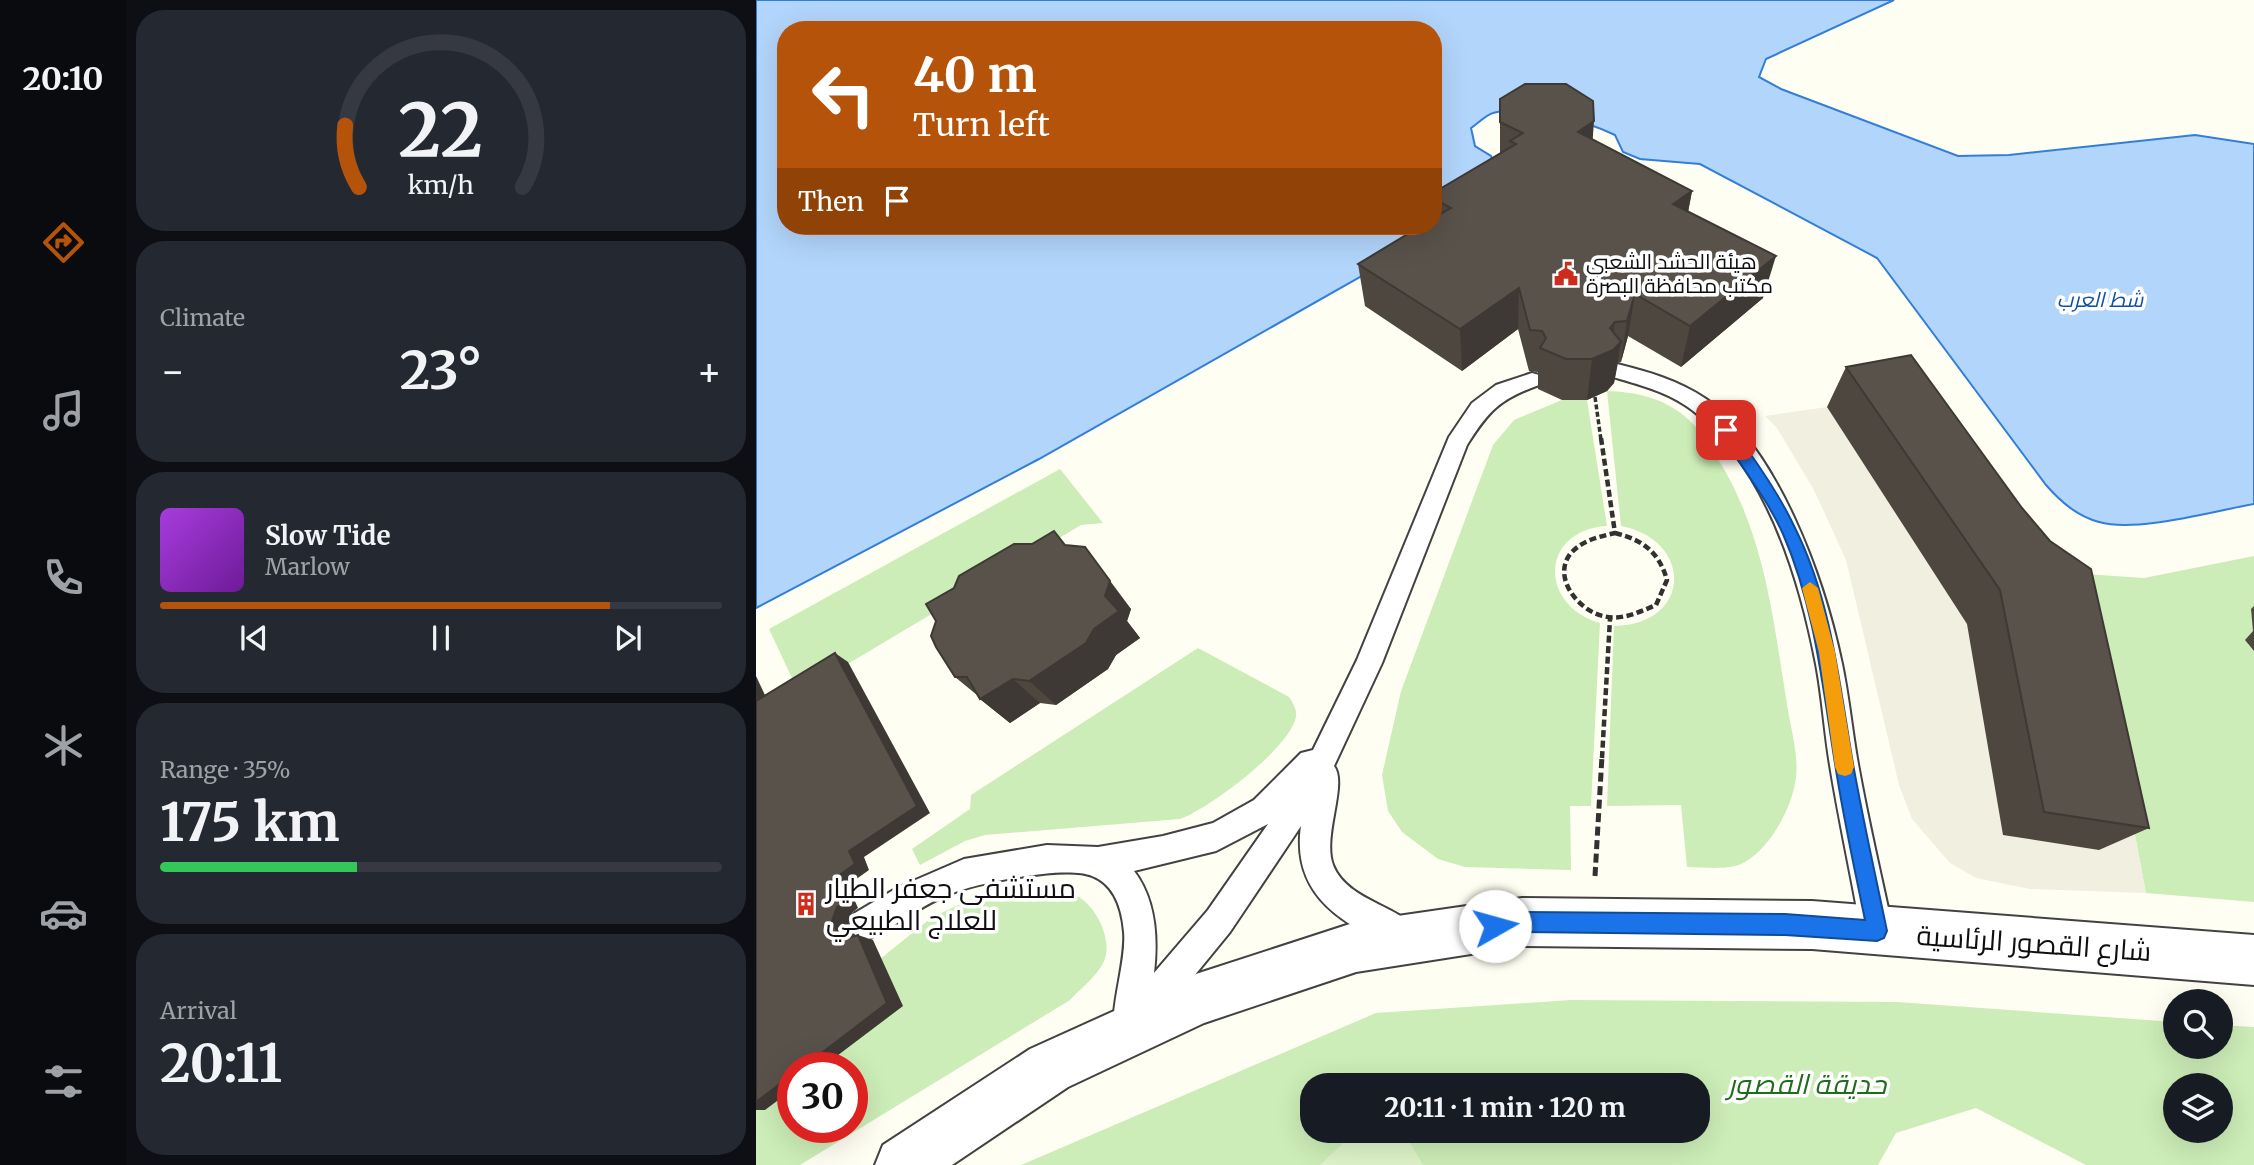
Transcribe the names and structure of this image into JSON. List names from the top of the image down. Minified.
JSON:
{"streets":{"street":["شارع القصور الرئاسية"]},"water":["شط العرب"],"parks":["حديقة القصور"],"places":{"public building":["هيئة الحشد الشعبي مكتب محافظة البصرة"],"building":["مستشفى جعفر الطيار للعلاج الطبيعي"]},"page":{"tabs":"20:10","turn":["40 m","Turn left"],"then":"Then","tile":["Climate",["Range · 35%","175 km"],["Arrival","20:11"]],"heat":["−","23°","+"],"song":["Slow Tide","Marlow"],"limit":"30","trip":"20:11 · 1 min · 120 m","gauge":["22","km/h"]}}
